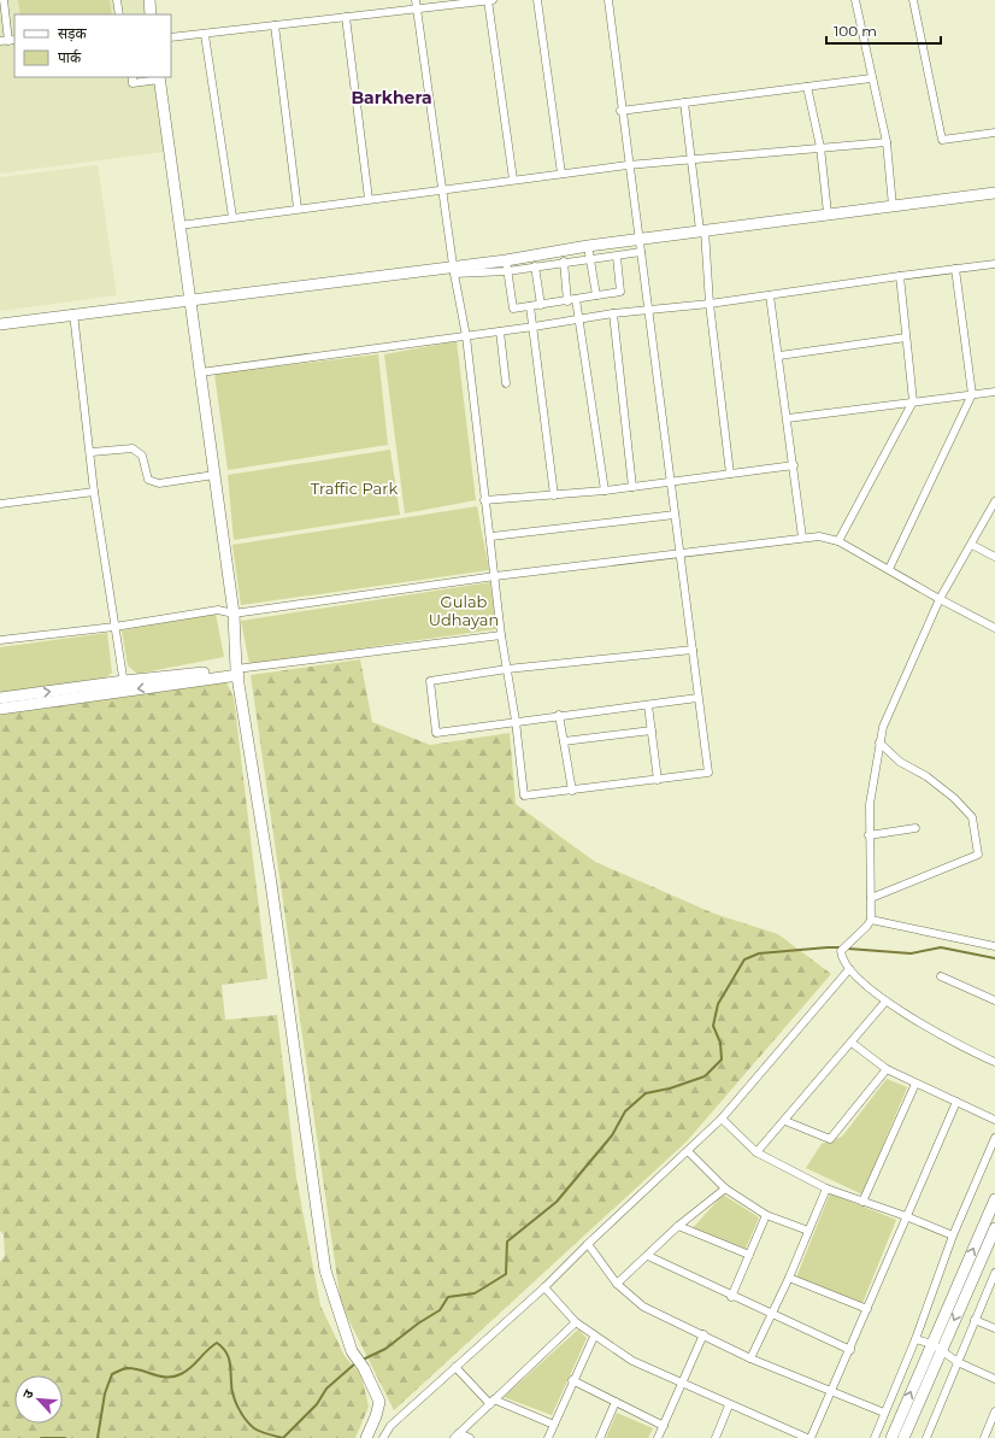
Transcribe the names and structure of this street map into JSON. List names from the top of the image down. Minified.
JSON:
{"districts":["Barkhera"],"parks":["Traffic Park","Gulab Udhayan"],"legend":["सड़क","पार्क"],"scale_bar":"100 m","north":"top left"}
